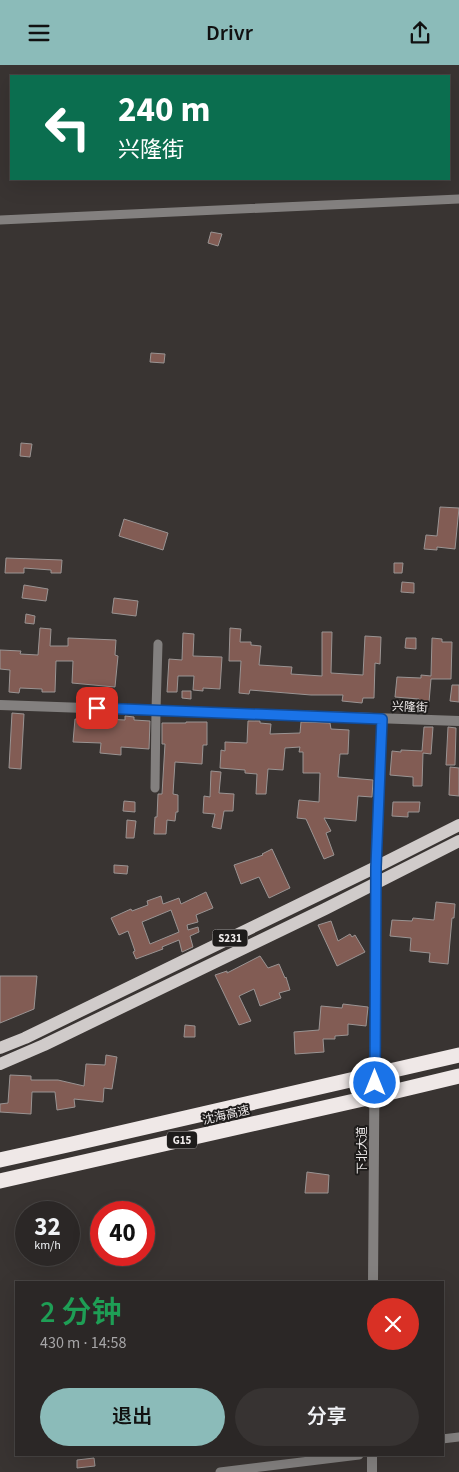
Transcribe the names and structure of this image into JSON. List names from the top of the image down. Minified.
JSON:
{"streets":{"highway":["沈海高速","G15"],"main road":["S231"],"street":["兴隆街","下北大道"]},"crossings":[["兴隆街","下北大道"],["S231","下北大道"]],"page":{"header":"Drivr","turn":["240 m","兴隆街"],"speed":"32 km/h","limit":"40","heading":["2 分钟","430 m · 14:58"],"buttons":["退出","分享"]}}
